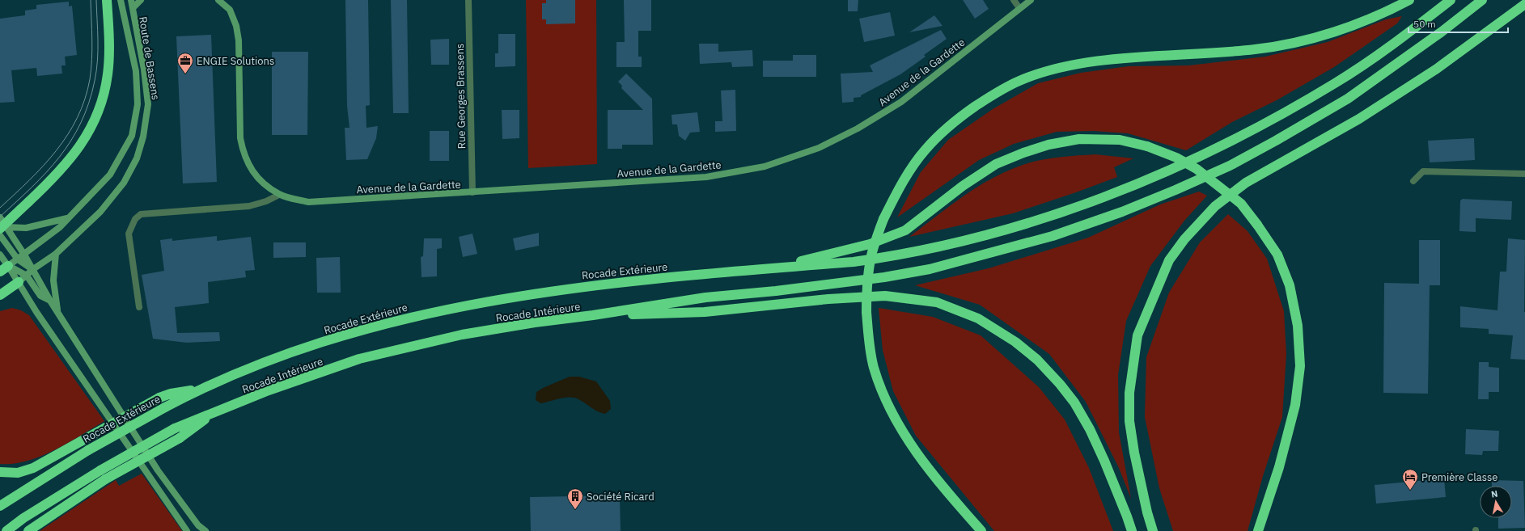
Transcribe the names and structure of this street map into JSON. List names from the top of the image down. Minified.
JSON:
{"streets":{"highway":["Rocade Extérieure","Rocade Intérieure"],"main road":["Route de Bassens","Avenue de la Gardette"],"street":["Rue Georges Brassens"]},"crossings":[["Avenue de la Gardette","Rue Georges Brassens"]],"places":{"office":["ENGIE Solutions"],"hotel":["Première Classe"],"building":["Société Ricard"]},"scale_bar":"50 m","north":"top"}
